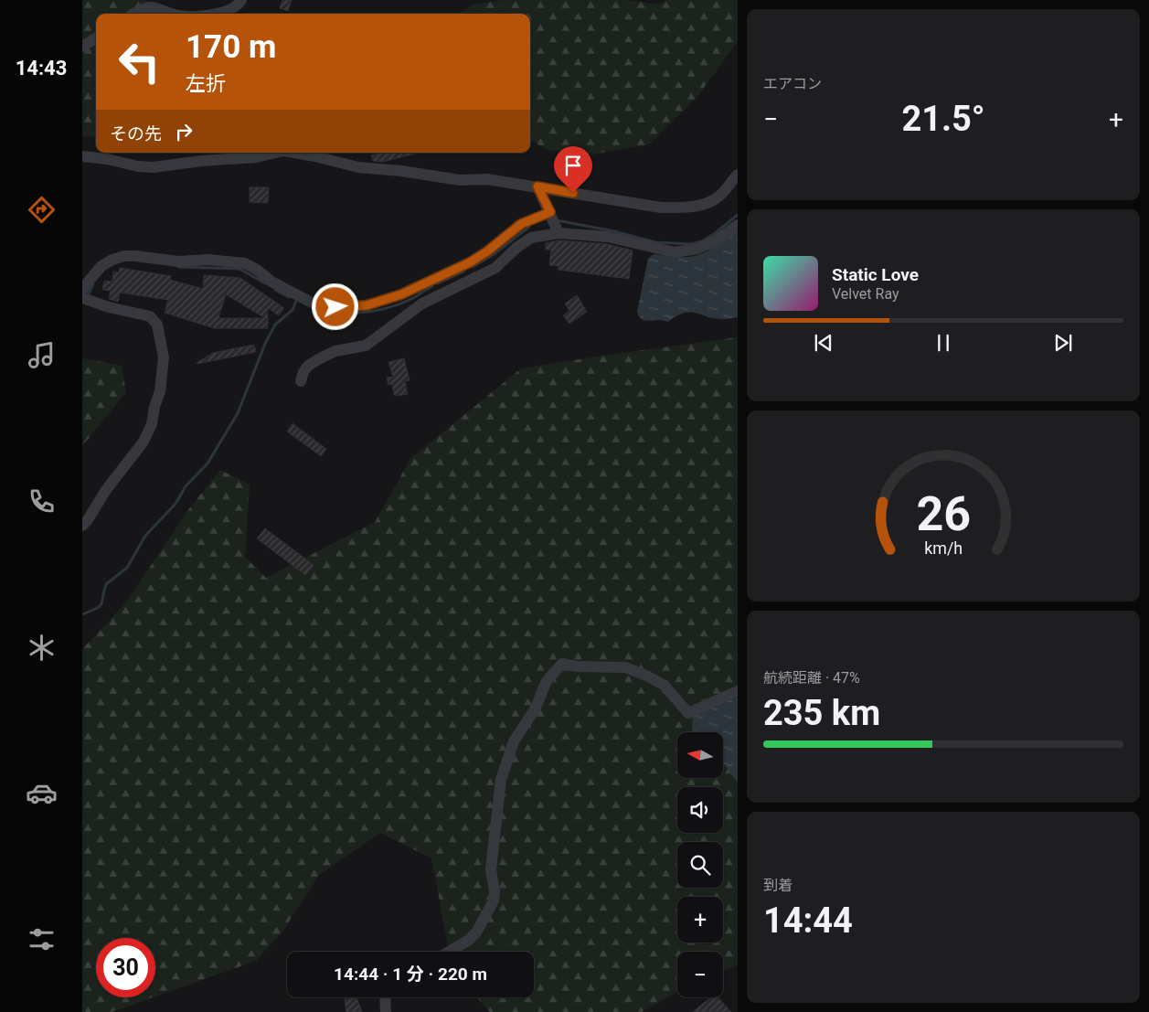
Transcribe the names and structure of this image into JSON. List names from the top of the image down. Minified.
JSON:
{"north":"left","page":{"tabs":"14:43","tile":["エアコン",["航続距離 · 47%","235 km"],["到着","14:44"]],"turn":["170 m","左折"],"heat":["−","21.5°","+"],"then":"その先","song":["Static Love","Velvet Ray"],"map_buttons":["+","−"],"limit":"30","trip":"14:44 · 1 分 · 220 m","gauge":["26","km/h"]}}
